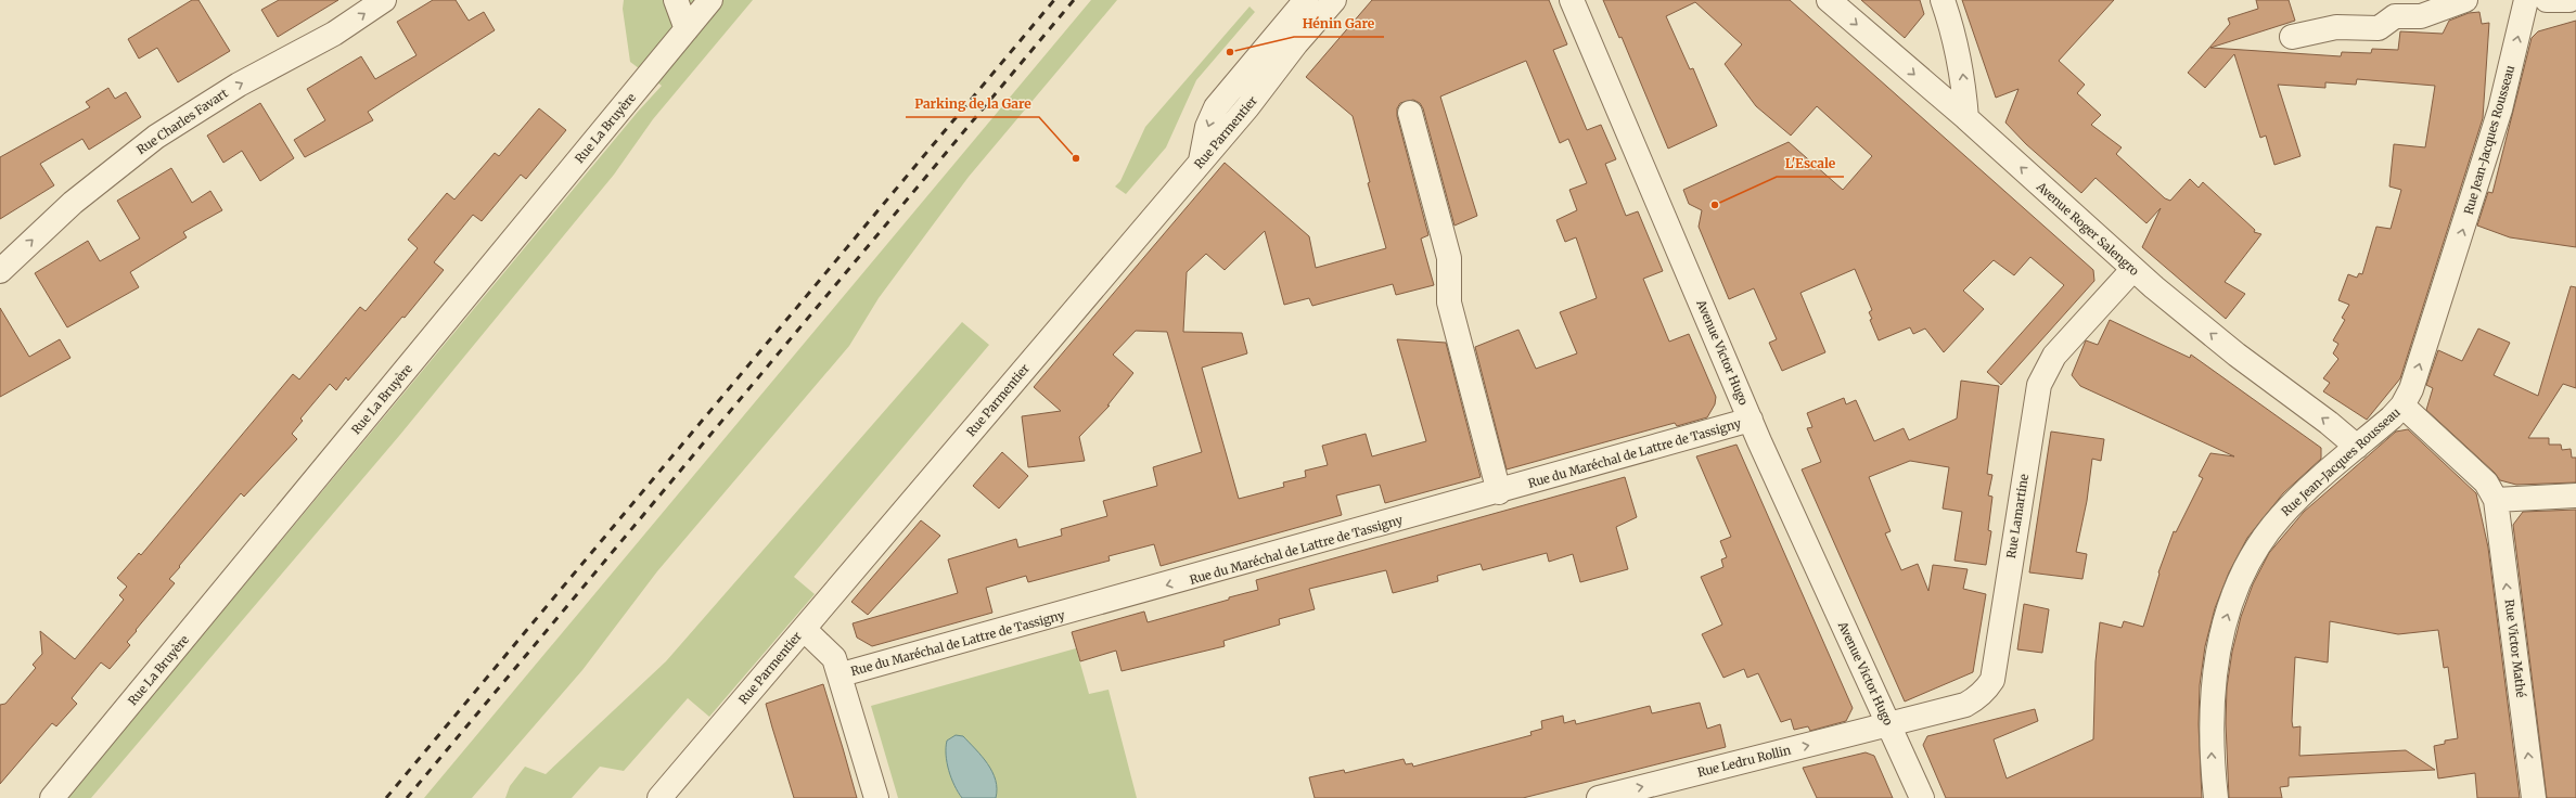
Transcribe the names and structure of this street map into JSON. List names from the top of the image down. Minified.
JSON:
{"streets":{"street":["Rue Charles Favart","Rue La Bruyère","Rue Parmentier","Rue Jean-Jacques Rousseau","Avenue Roger Salengro","Avenue Victor Hugo","Rue du Maréchal de Lattre de Tassigny","Rue Lamartine","Rue Victor Mathé","Rue Ledru Rollin"]},"crossings":[["Rue Jean-Jacques Rousseau","Avenue Roger Salengro"],["Avenue Roger Salengro","Rue Lamartine"],["Avenue Victor Hugo","Rue du Maréchal de Lattre de Tassigny"],["Avenue Victor Hugo","Rue Lamartine"],["Avenue Victor Hugo","Rue Ledru Rollin"],["Rue Lamartine","Rue Ledru Rollin"]],"one_way":["Rue Charles Favart","Rue Jean-Jacques Rousseau","Rue du Maréchal de Lattre de Tassigny","Rue Victor Mathé","Rue Ledru Rollin"],"places":["Hénin Gare","Parking de la Gare","L'Escale"]}
